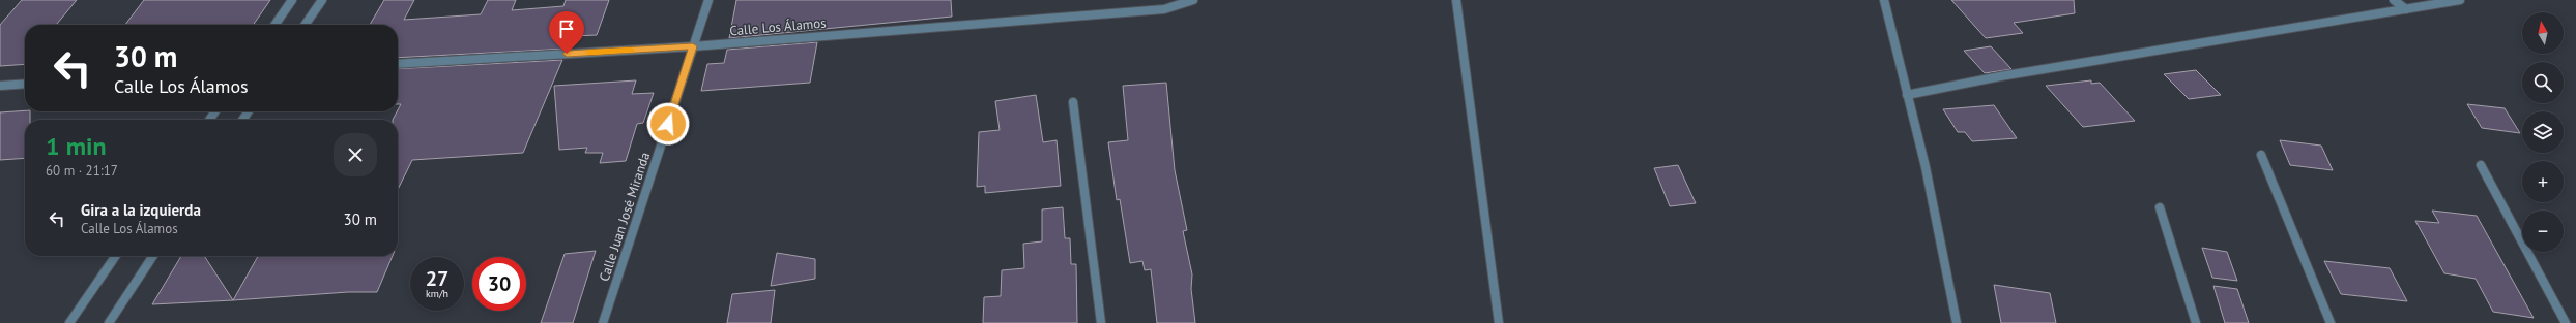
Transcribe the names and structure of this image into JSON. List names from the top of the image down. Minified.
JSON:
{"streets":{"street":["Calle Los Álamos","Calle Juan José Miranda"]},"crossings":[["Calle Los Álamos","Calle Juan José Miranda"]],"north":"top","page":{"map_buttons":["+","−"],"turn":["30 m","Calle Los Álamos"],"heading":["1 min","60 m · 21:17"],"list":[{"name":"Gira a la izquierda","note":"Calle Los Álamos","value":"30 m"}],"speed":"27 km/h","limit":"30"}}
